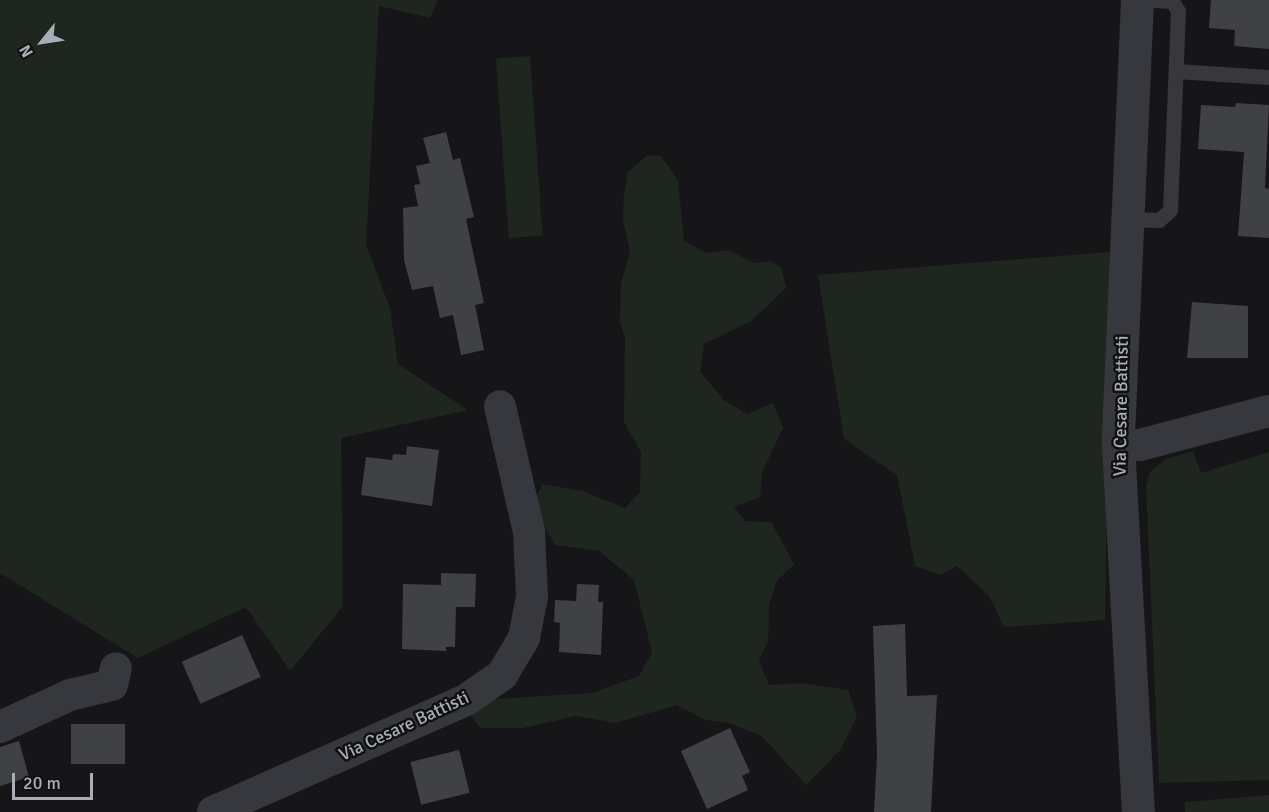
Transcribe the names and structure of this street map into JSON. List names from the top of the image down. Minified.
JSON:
{"streets":{"street":["Via Cesare Battisti"]},"scale_bar":"20 m","north":"bottom left"}
